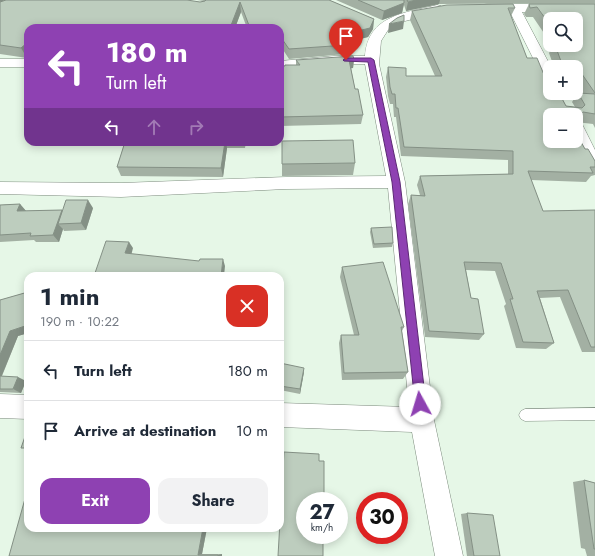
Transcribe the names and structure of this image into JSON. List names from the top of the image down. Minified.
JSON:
{"page":{"map_buttons":["+","−"],"turn":["180 m","Turn left"],"heading":["1 min","190 m · 10:22"],"list":[{"name":"Turn left","value":"180 m"},{"name":"Arrive at destination","value":"10 m"}],"buttons":["Exit","Share"],"speed":"27 km/h","limit":"30"}}
